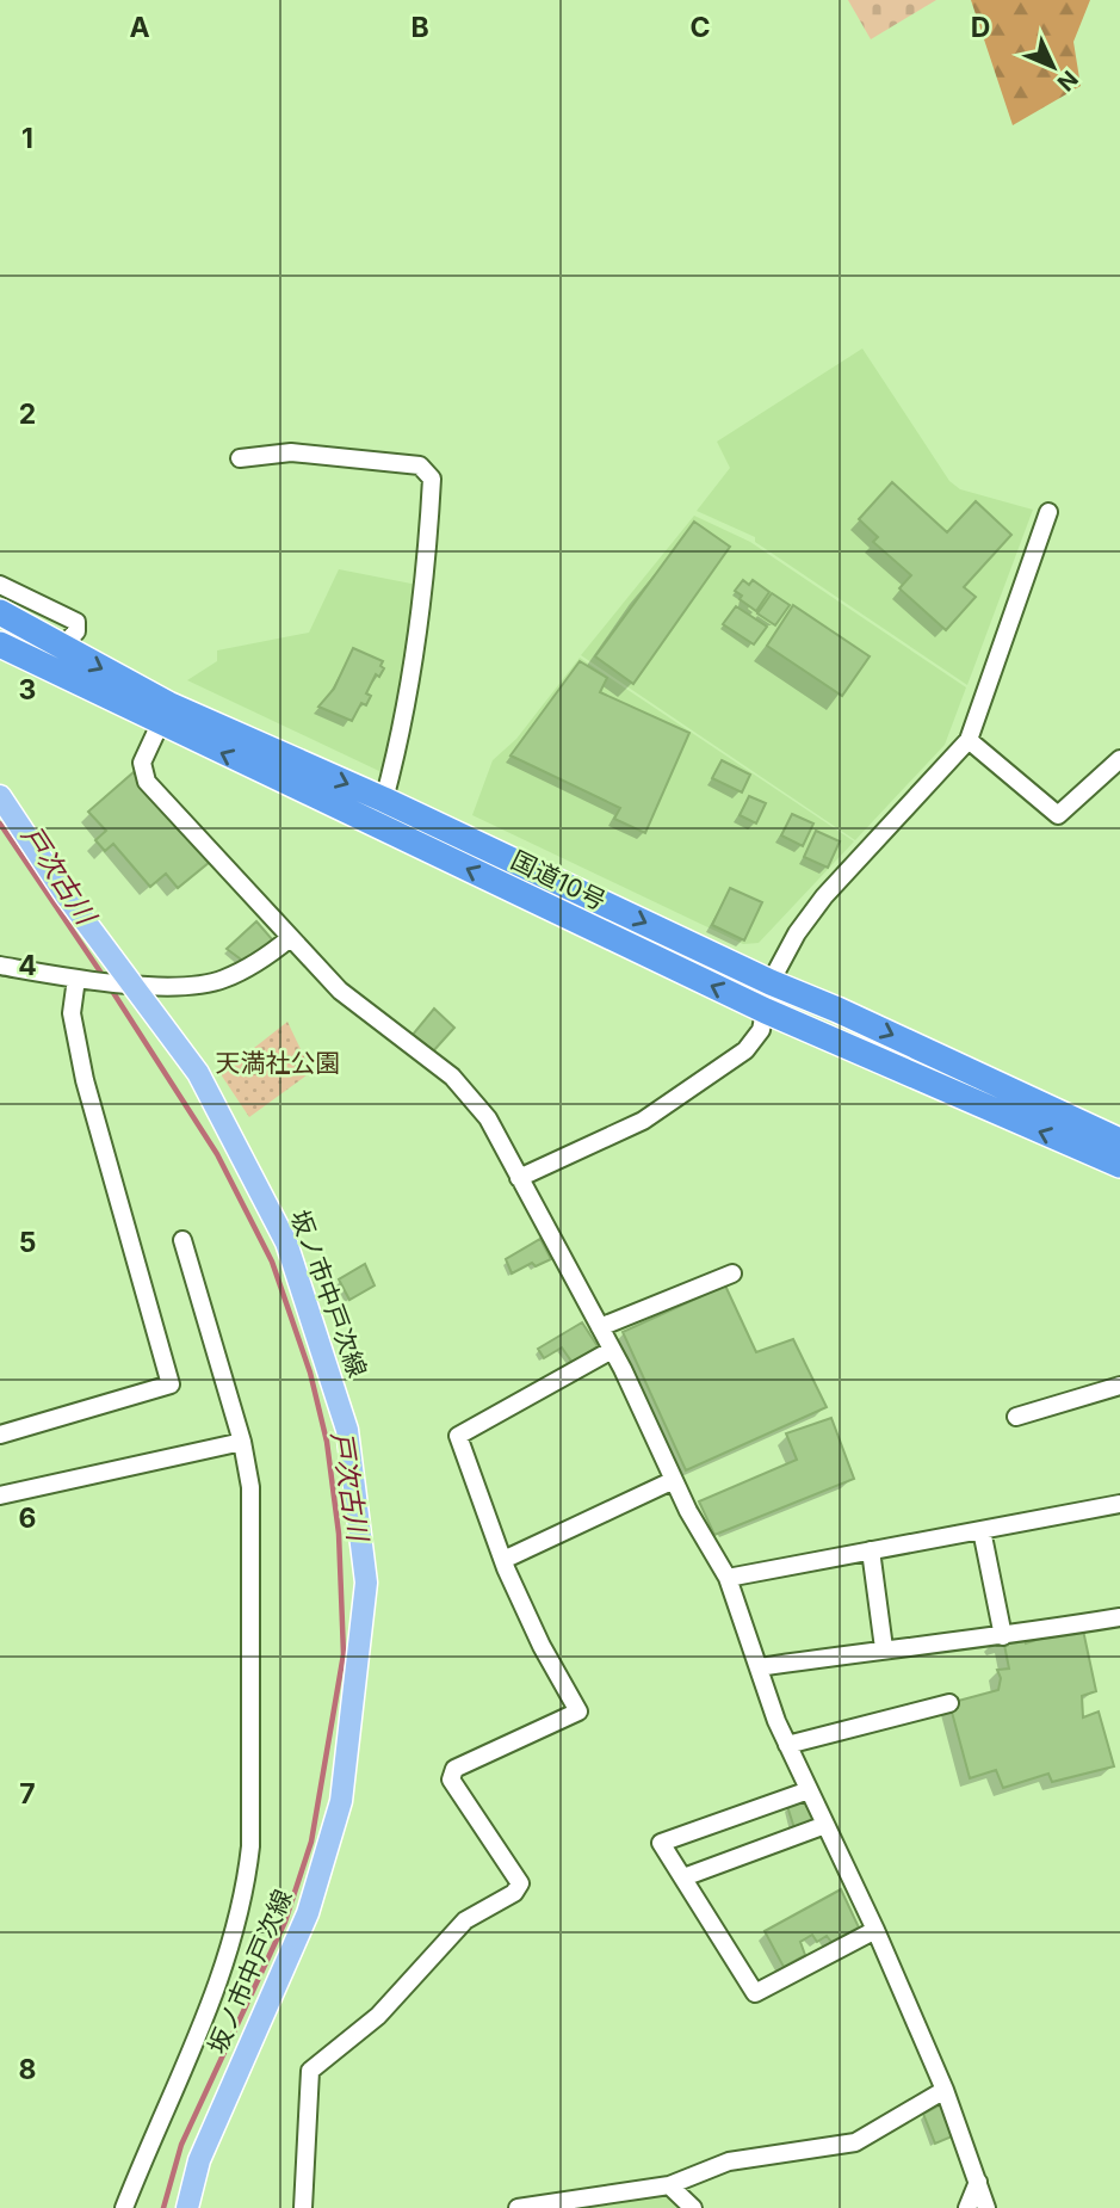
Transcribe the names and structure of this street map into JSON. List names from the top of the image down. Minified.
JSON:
{"streets":{"highway":["国道10号"],"main road":["坂ノ市中戸次線"]},"water":["戸次古川"],"parks":["天満社公園"],"north":"bottom right","grid":{"columns":["A","B","C","D"],"rows":["1","2","3","4","5","6","7","8"]}}
